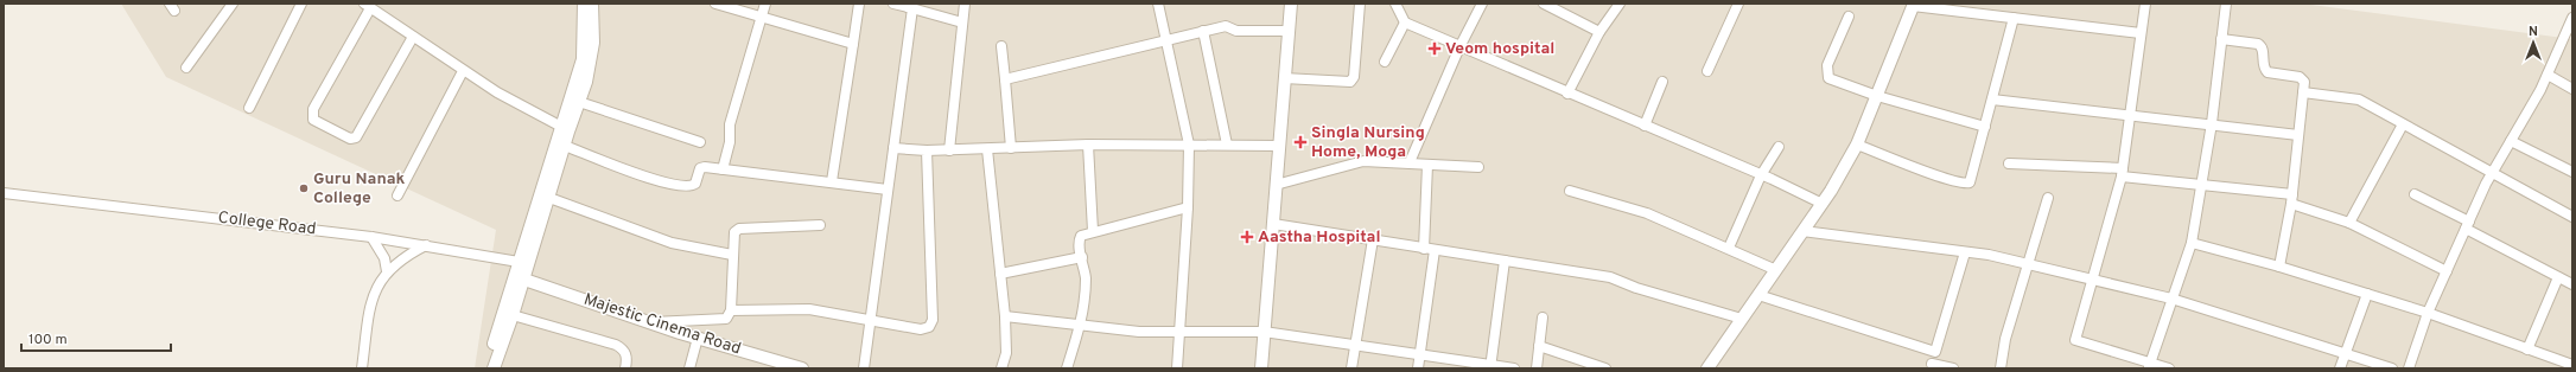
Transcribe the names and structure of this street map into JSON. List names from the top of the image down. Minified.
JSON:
{"streets":{"street":["College Road","Majestic Cinema Road"]},"places":{"health":["Veom hospital","Singla Nursing Home, Moga","Aastha Hospital"],"other":["Guru Nanak College"]},"scale_bar":"100 m","north":"top"}
